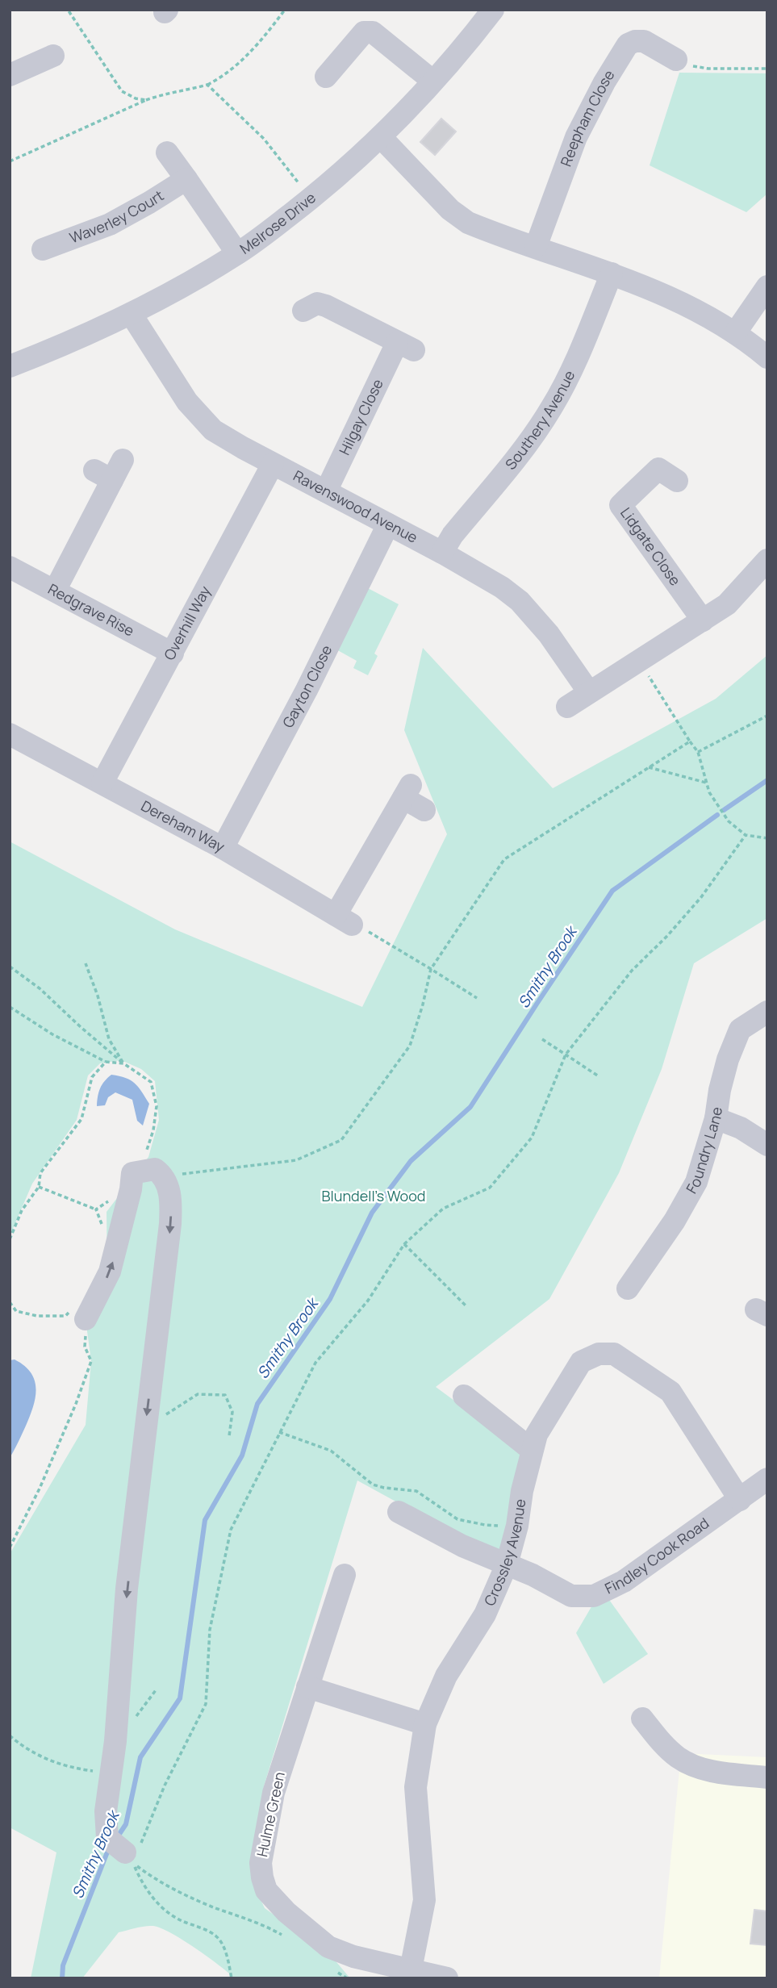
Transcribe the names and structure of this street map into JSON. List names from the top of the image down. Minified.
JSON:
{"streets":{"street":["Reepham Close","Waverley Court","Melrose Drive","Hilgay Close","Southery Avenue","Ravenswood Avenue","Lidgate Close","Redgrave Rise","Overhill Way","Gayton Close","Dereham Way","Foundry Lane","Crossley Avenue","Findley Cook Road","Hulme Green"]},"crossings":[["Melrose Drive","Ravenswood Avenue"],["Hilgay Close","Ravenswood Avenue"],["Southery Avenue","Ravenswood Avenue"],["Ravenswood Avenue","Overhill Way"],["Ravenswood Avenue","Gayton Close"],["Redgrave Rise","Overhill Way"],["Overhill Way","Dereham Way"],["Gayton Close","Dereham Way"],["Crossley Avenue","Findley Cook Road"],["Crossley Avenue","Hulme Green"]],"water":["Smithy Brook"],"parks":["Blundell's Wood"]}
